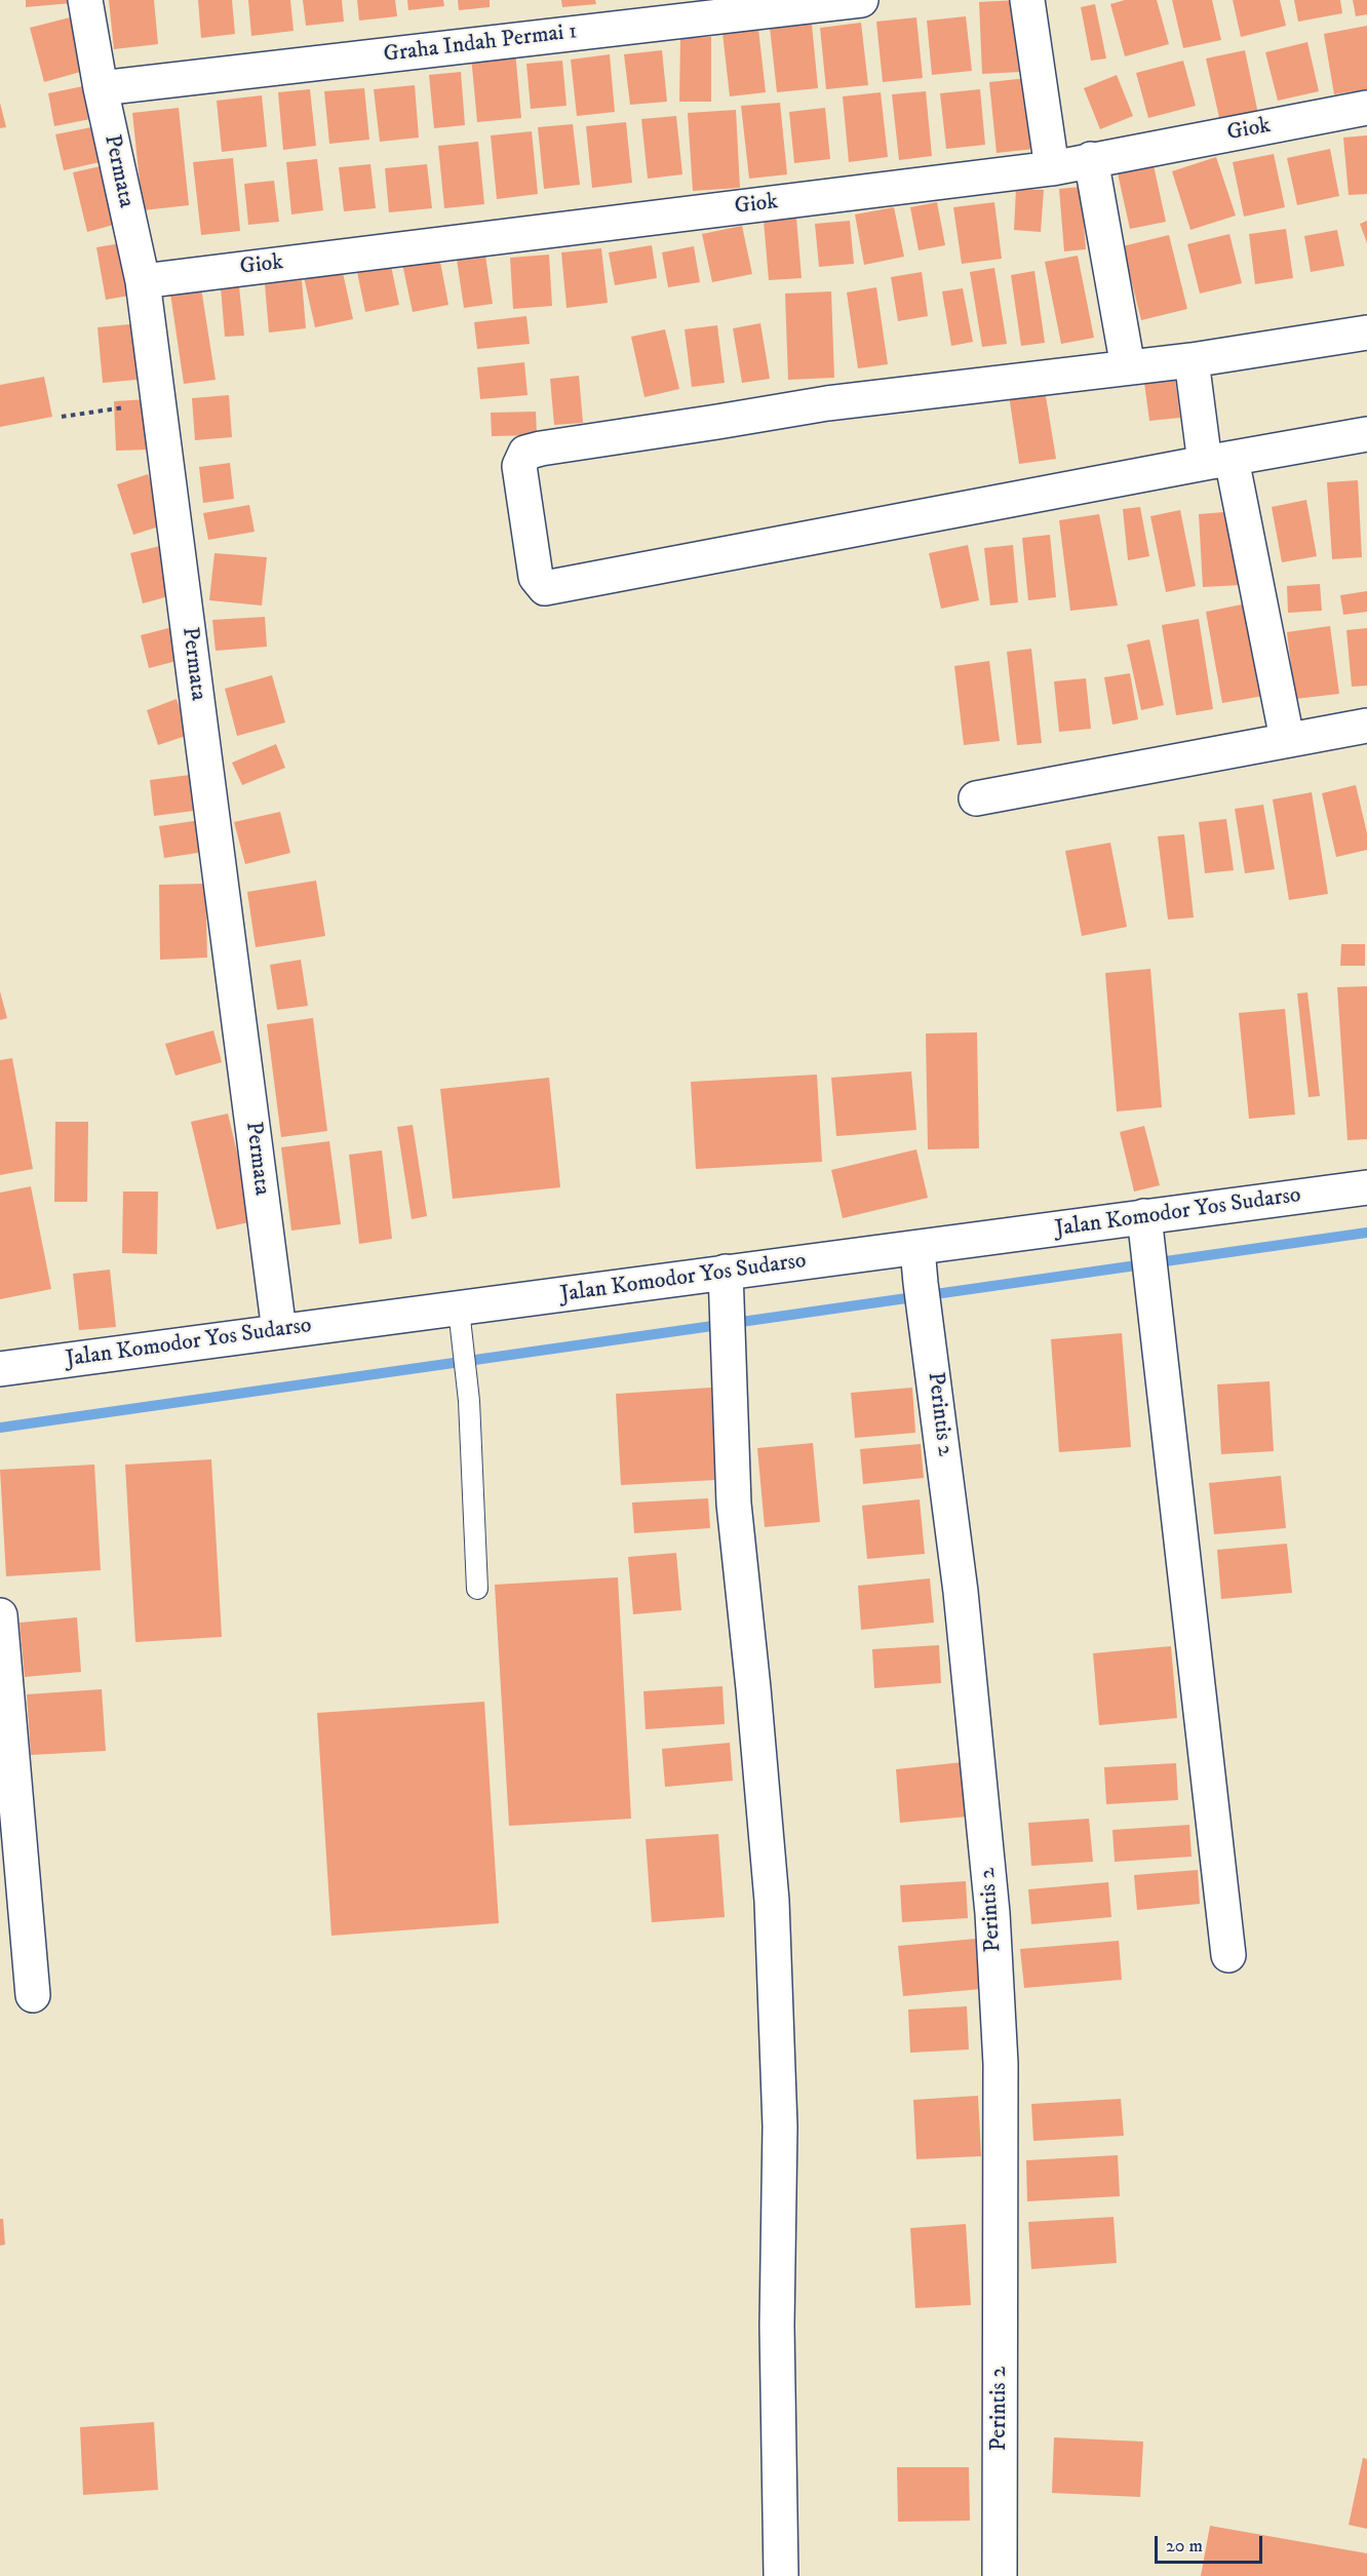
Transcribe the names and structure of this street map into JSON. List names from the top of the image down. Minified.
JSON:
{"streets":{"street":["Graha Indah Permai 1","Giok","Permata","Jalan Komodor Yos Sudarso","Perintis 2"]},"crossings":[["Graha Indah Permai 1","Permata"],["Giok","Permata"],["Permata","Jalan Komodor Yos Sudarso"],["Jalan Komodor Yos Sudarso","Perintis 2"]],"scale_bar":"20 m"}
